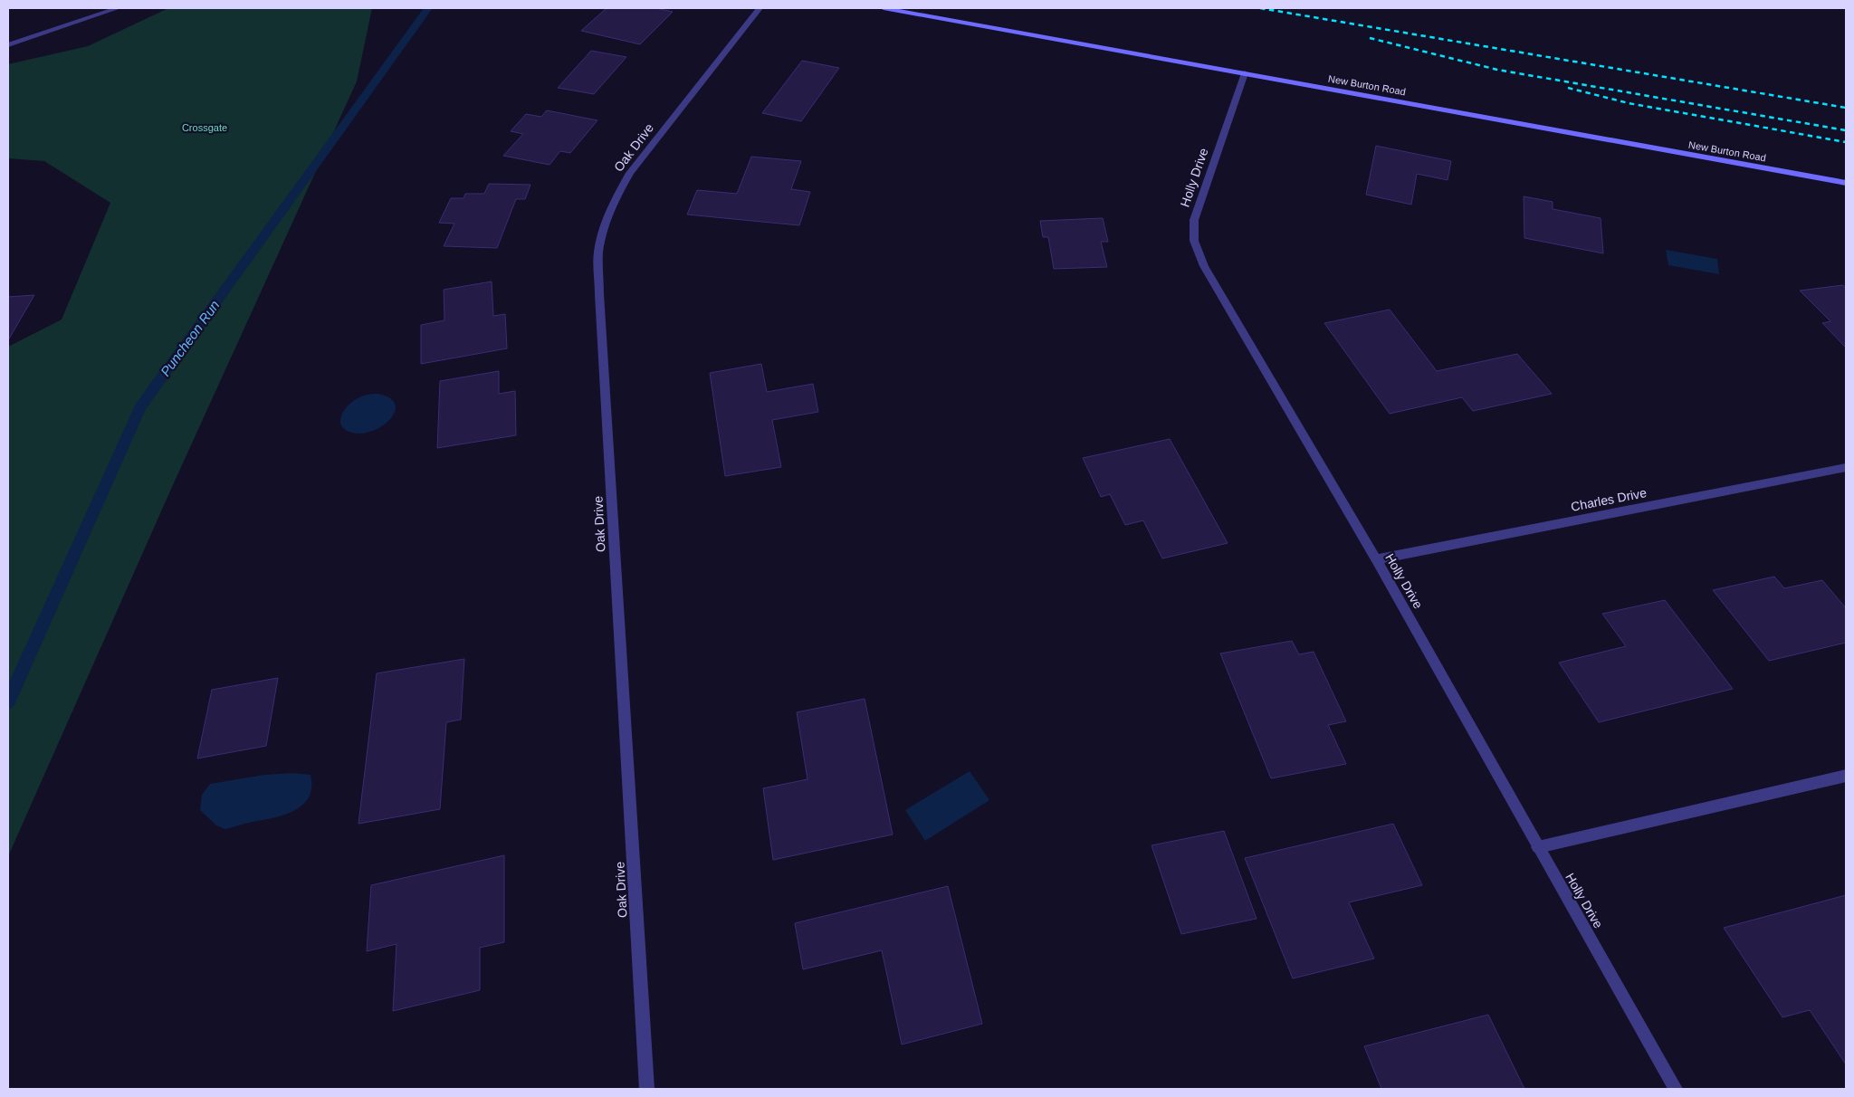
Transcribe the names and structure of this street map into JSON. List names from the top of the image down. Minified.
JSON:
{"streets":{"street":["New Burton Road","Oak Drive","Holly Drive","Charles Drive"]},"crossings":[["New Burton Road","Holly Drive"],["Holly Drive","Charles Drive"]],"water":["Puncheon Run"],"parks":["Crossgate"]}
